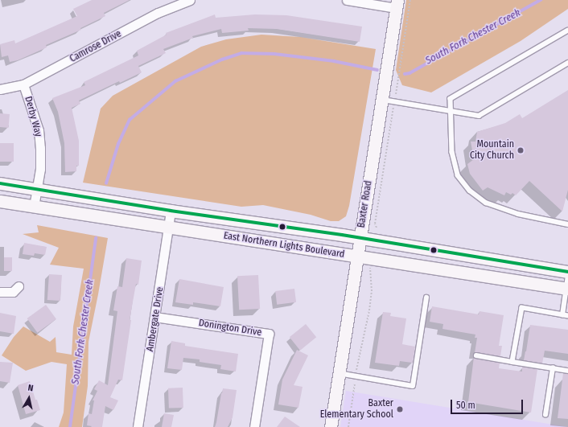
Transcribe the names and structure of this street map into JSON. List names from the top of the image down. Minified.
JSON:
{"streets":{"main road":["Baxter Road","East Northern Lights Boulevard"],"street":["Camrose Drive","Derby Way","Ambergate Drive","Donington Drive"]},"crossings":[["Camrose Drive","Derby Way"],["Derby Way","East Northern Lights Boulevard"],["Baxter Road","East Northern Lights Boulevard"],["East Northern Lights Boulevard","Ambergate Drive"],["Ambergate Drive","Donington Drive"]],"water":["South Fork Chester Creek"],"places":["Mountain City Church","Baxter Elementary School"],"scale_bar":"50 m","north":"top"}
